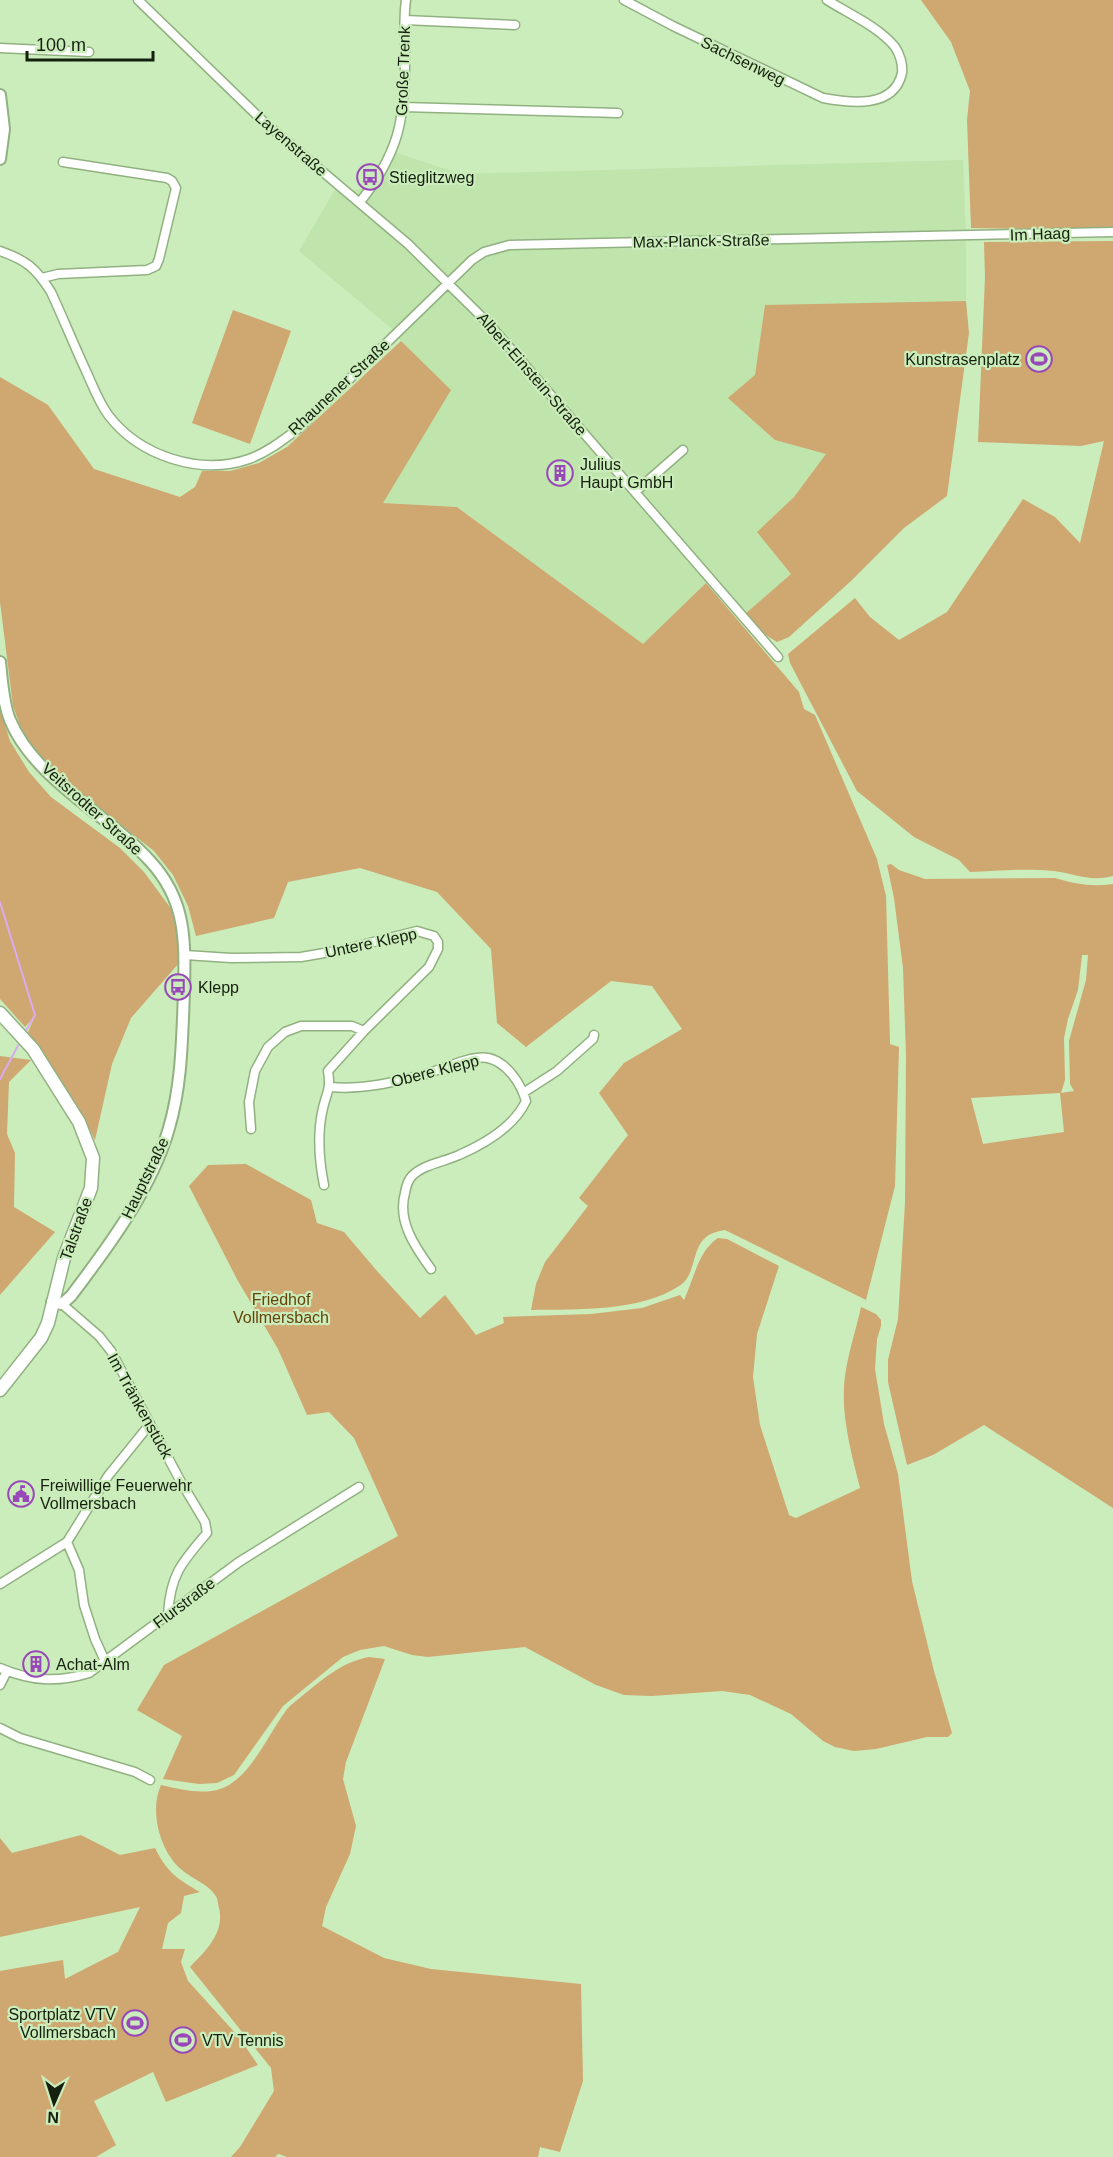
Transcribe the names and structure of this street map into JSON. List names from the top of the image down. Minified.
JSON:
{"streets":{"main road":["Hauptstraße","Talstraße"],"street":["Sachsenweg","Große Trenk","Layenstraße","Im Haag","Max-Planck-Straße","Albert-Einstein-Straße","Rhaunener Straße","Veitsrodter Straße","Untere Klepp","Obere Klepp","Im Tränkenstück","Flurstraße"]},"crossings":[["Große Trenk","Layenstraße"],["Layenstraße","Max-Planck-Straße"],["Layenstraße","Albert-Einstein-Straße"],["Layenstraße","Rhaunener Straße"],["Im Haag","Max-Planck-Straße"],["Max-Planck-Straße","Albert-Einstein-Straße"],["Max-Planck-Straße","Rhaunener Straße"],["Albert-Einstein-Straße","Rhaunener Straße"],["Veitsrodter Straße","Untere Klepp"],["Veitsrodter Straße","Hauptstraße"],["Untere Klepp","Obere Klepp"],["Untere Klepp","Hauptstraße"],["Hauptstraße","Talstraße"],["Hauptstraße","Im Tränkenstück"],["Talstraße","Im Tränkenstück"],["Im Tränkenstück","Flurstraße"]],"parks":["Friedhof Vollmersbach"],"places":{"bus stop":["Stieglitzweg","Klepp"],"sports":["Kunstrasenplatz","Sportplatz VTV Vollmersbach","VTV Tennis"],"building":["Julius Haupt GmbH","Achat-Alm"],"public building":["Freiwillige Feuerwehr Vollmersbach"]},"scale_bar":"100 m","north":"bottom"}
